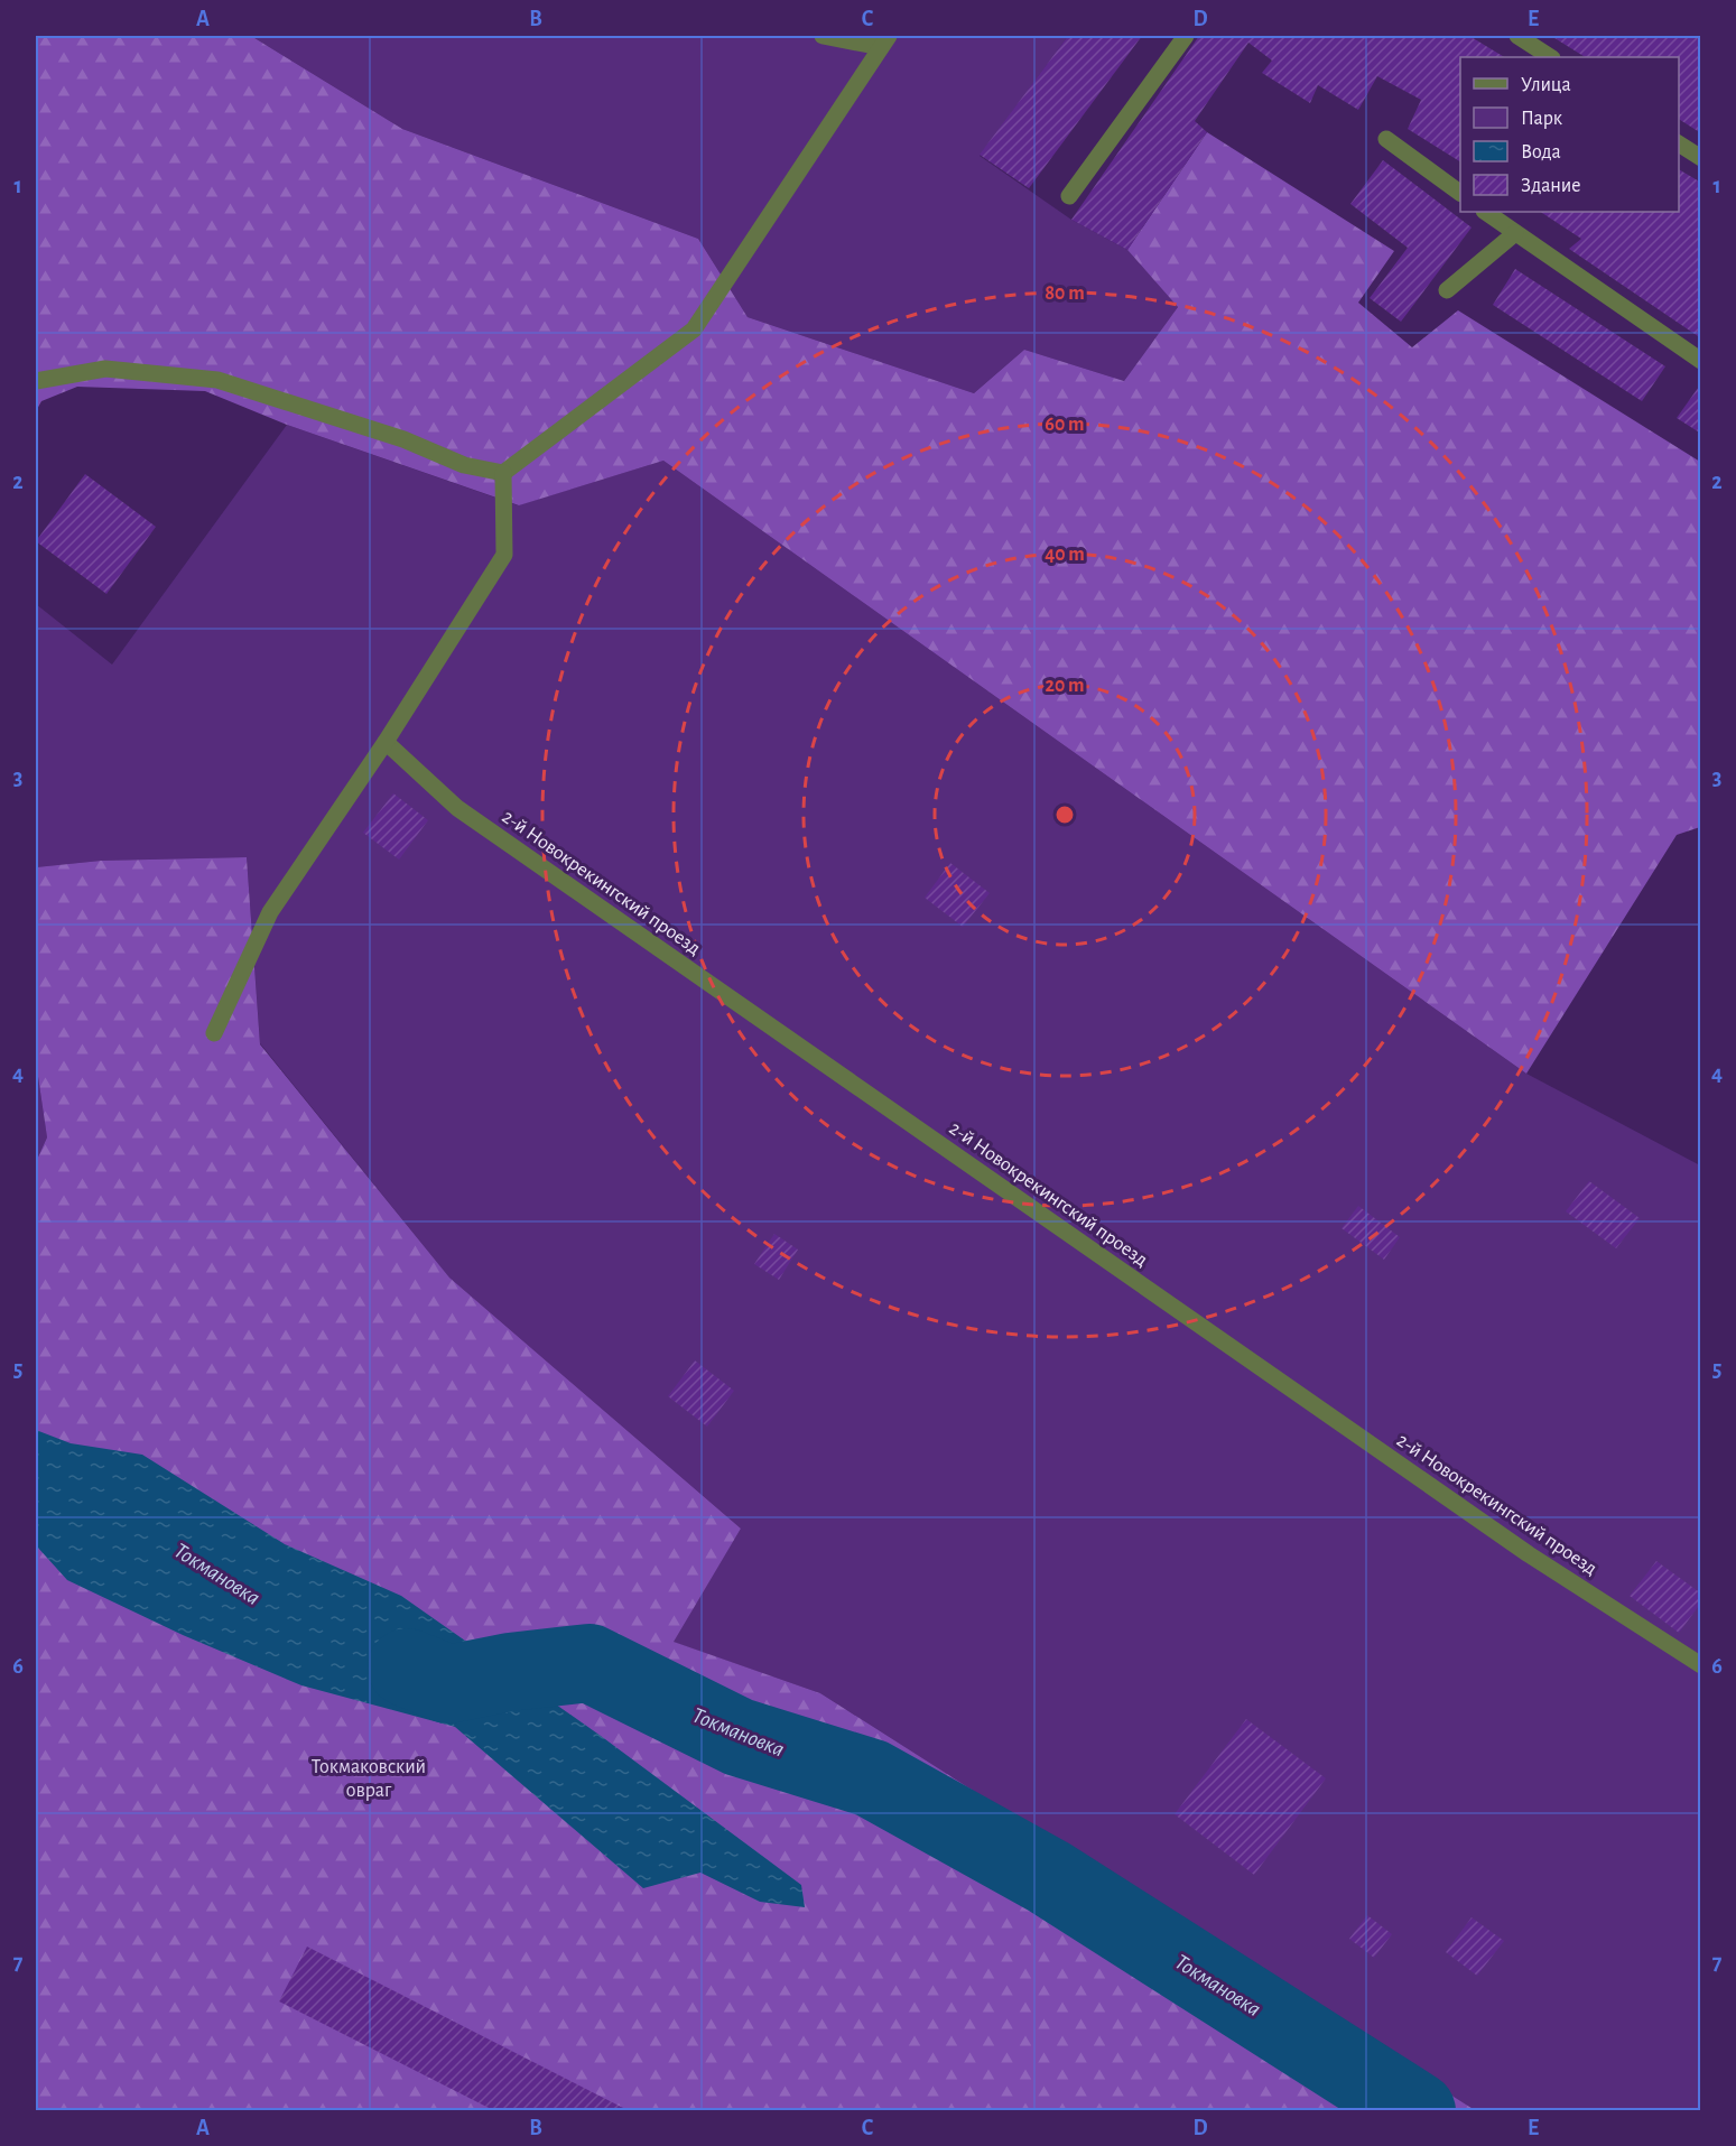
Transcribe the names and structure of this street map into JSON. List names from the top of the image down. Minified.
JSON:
{"streets":{"street":["2-й Новокрекингский проезд"]},"water":["Токмановка"],"parks":["Токмаковский овраг"],"legend":["Улица","Парк","Вода","Здание"],"grid":{"columns":["A","B","C","D","E"],"rows":["1","2","3","4","5","6","7"]},"rings":["80 m","60 m","40 m","20 m"]}
